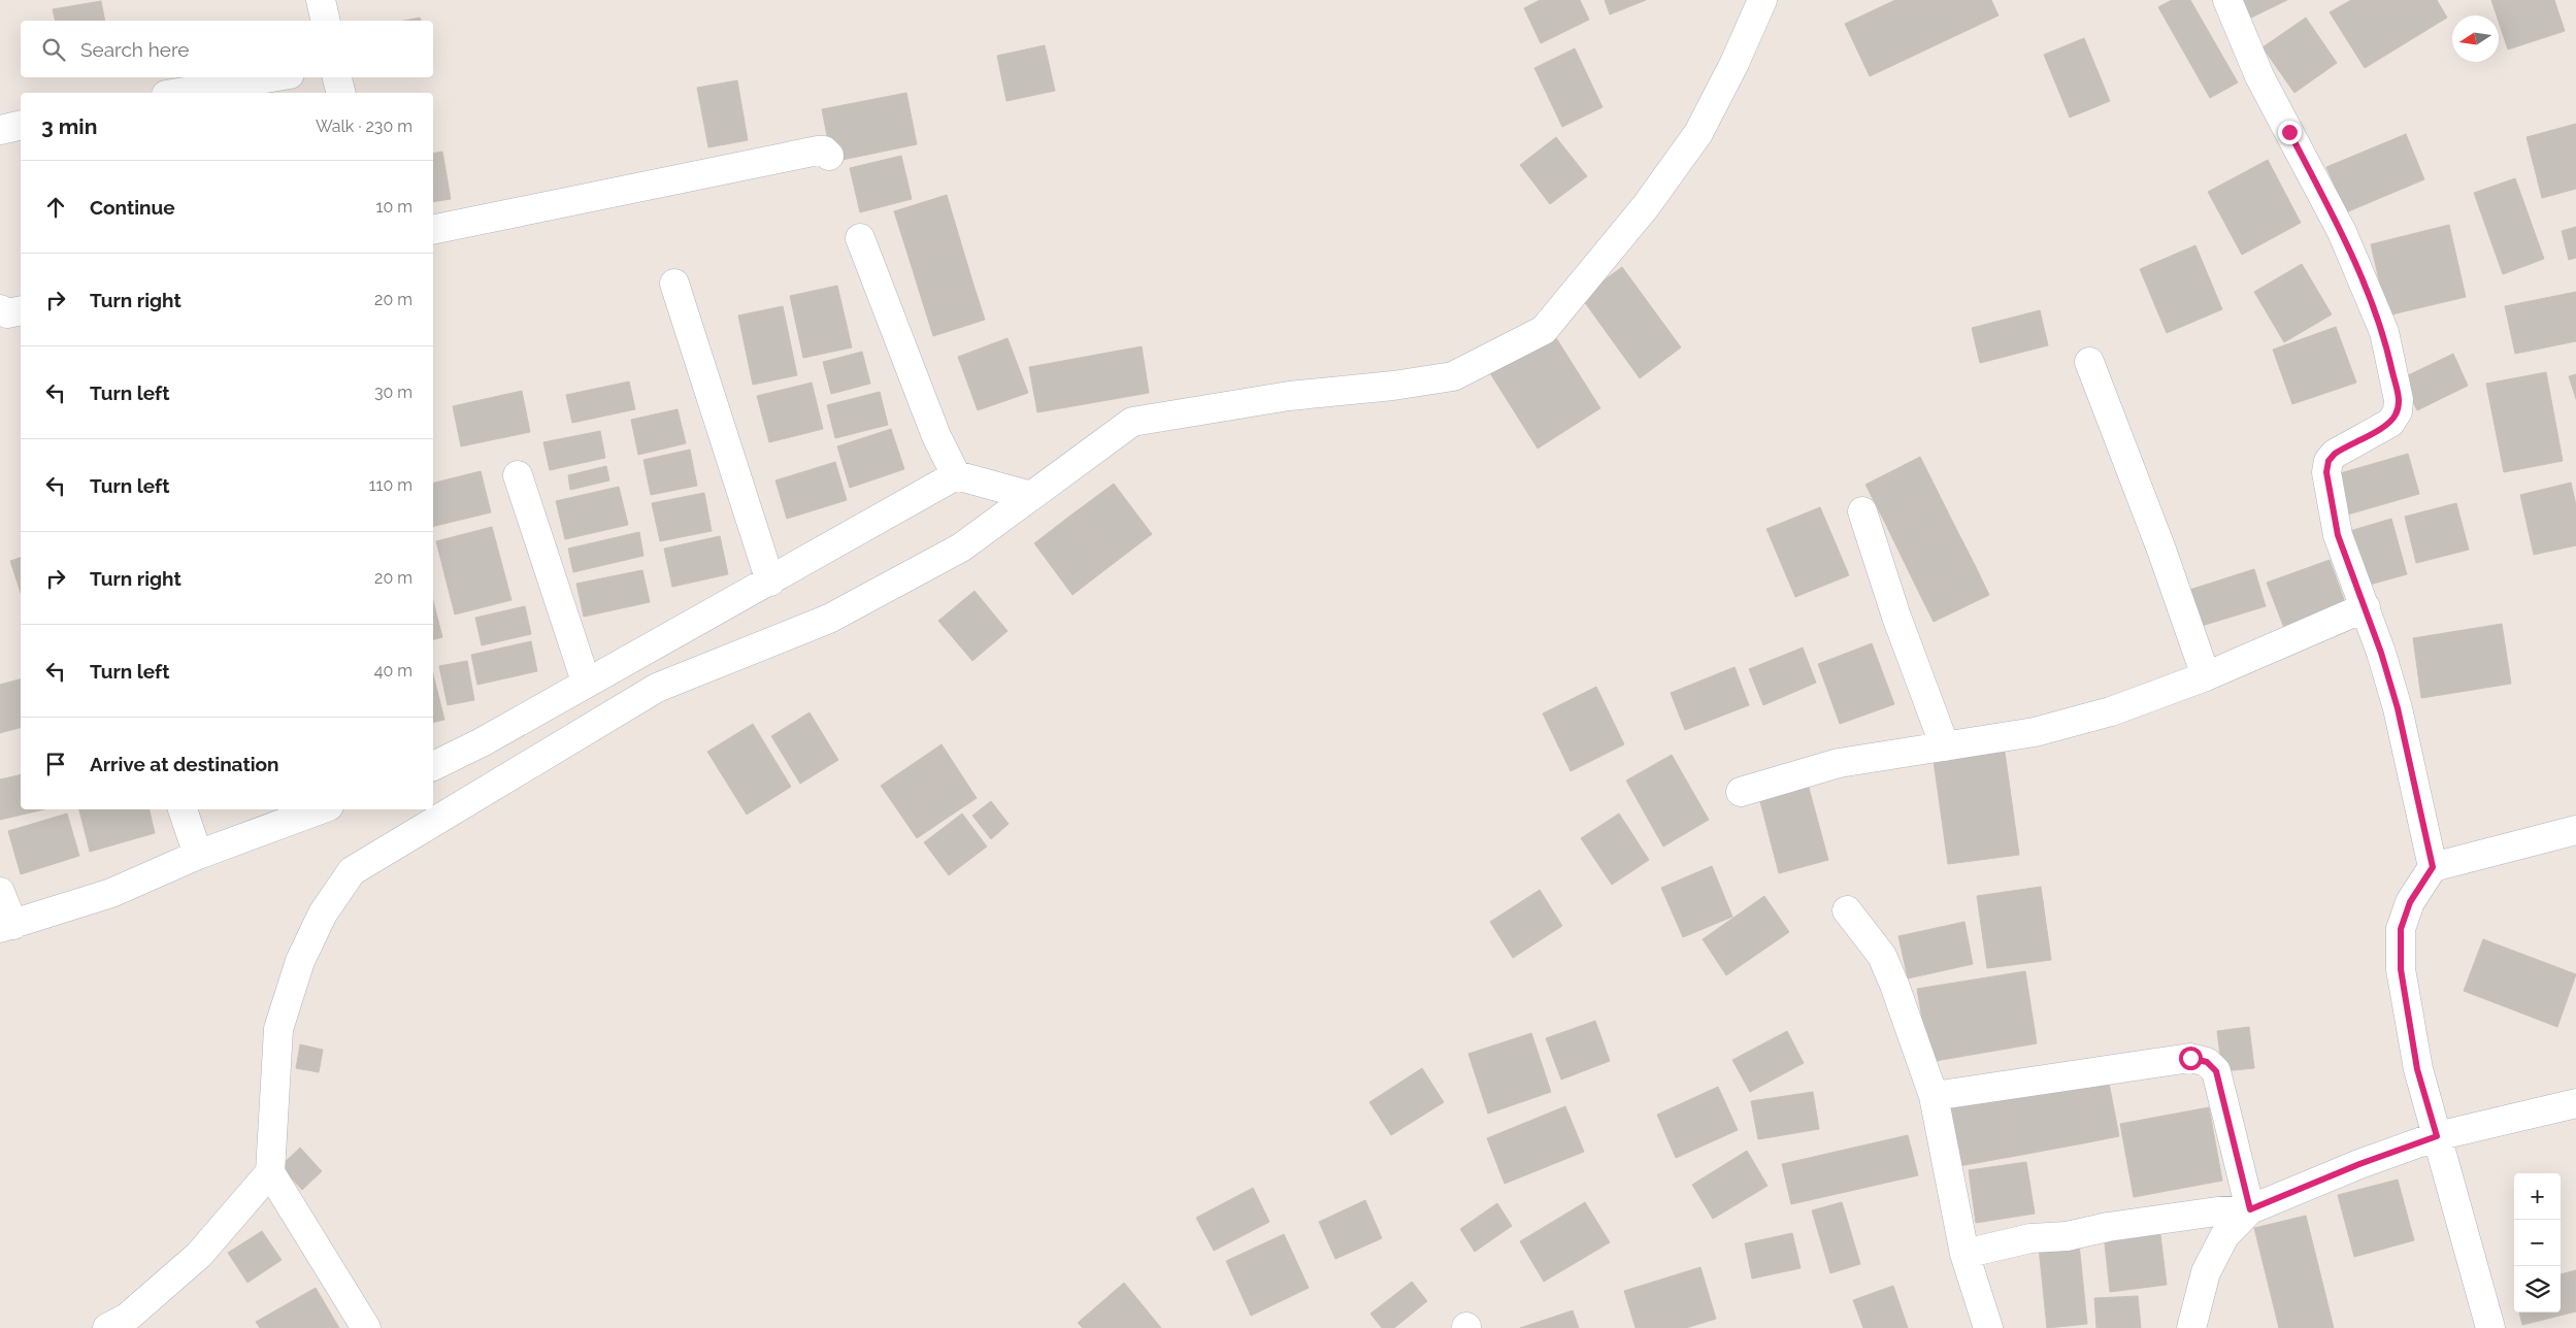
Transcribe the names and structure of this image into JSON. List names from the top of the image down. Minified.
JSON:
{"north":"left","page":{"search":"Search here","heading":["3 min","Walk · 230 m"],"list":[["Continue","10 m"],["Turn right","20 m"],["Turn left","30 m"],["Turn left","110 m"],["Turn right","20 m"],["Turn left","40 m"],"Arrive at destination"],"map_buttons":["+","−"]}}
